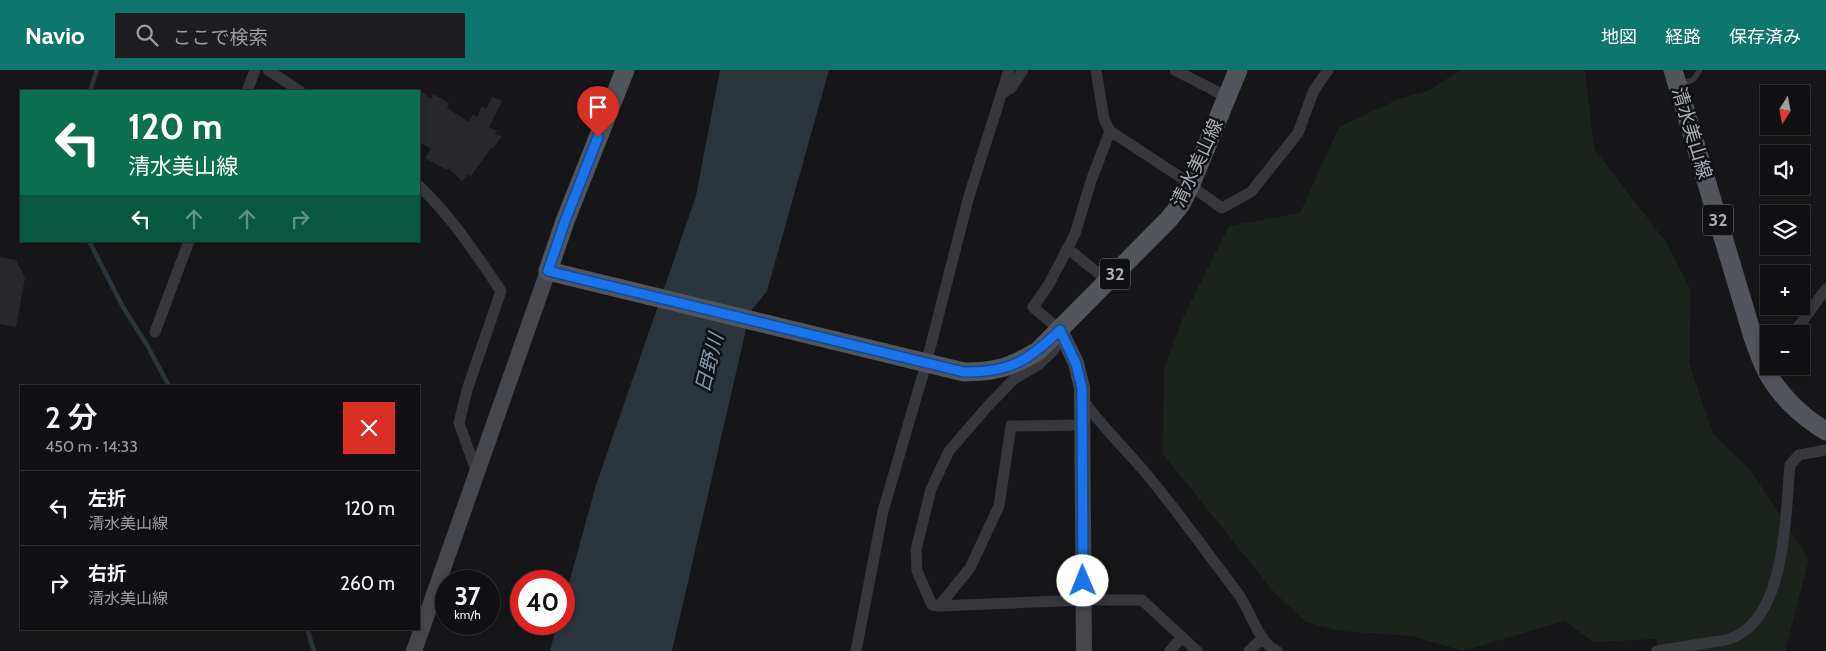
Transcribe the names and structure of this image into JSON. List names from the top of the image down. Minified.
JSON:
{"streets":{"main road":["清水美山線","32"]},"water":["日野川"],"north":"bottom","page":{"header":"Navio","search":"ここで検索","nav":["地図","経路","保存済み"],"map_buttons":["+","−"],"turn":["120 m","清水美山線"],"heading":["2 分","450 m · 14:33"],"list":[{"name":"左折","note":"清水美山線","value":"120 m"},{"name":"右折","note":"清水美山線","value":"260 m"}],"speed":"37 km/h","limit":"40"}}
